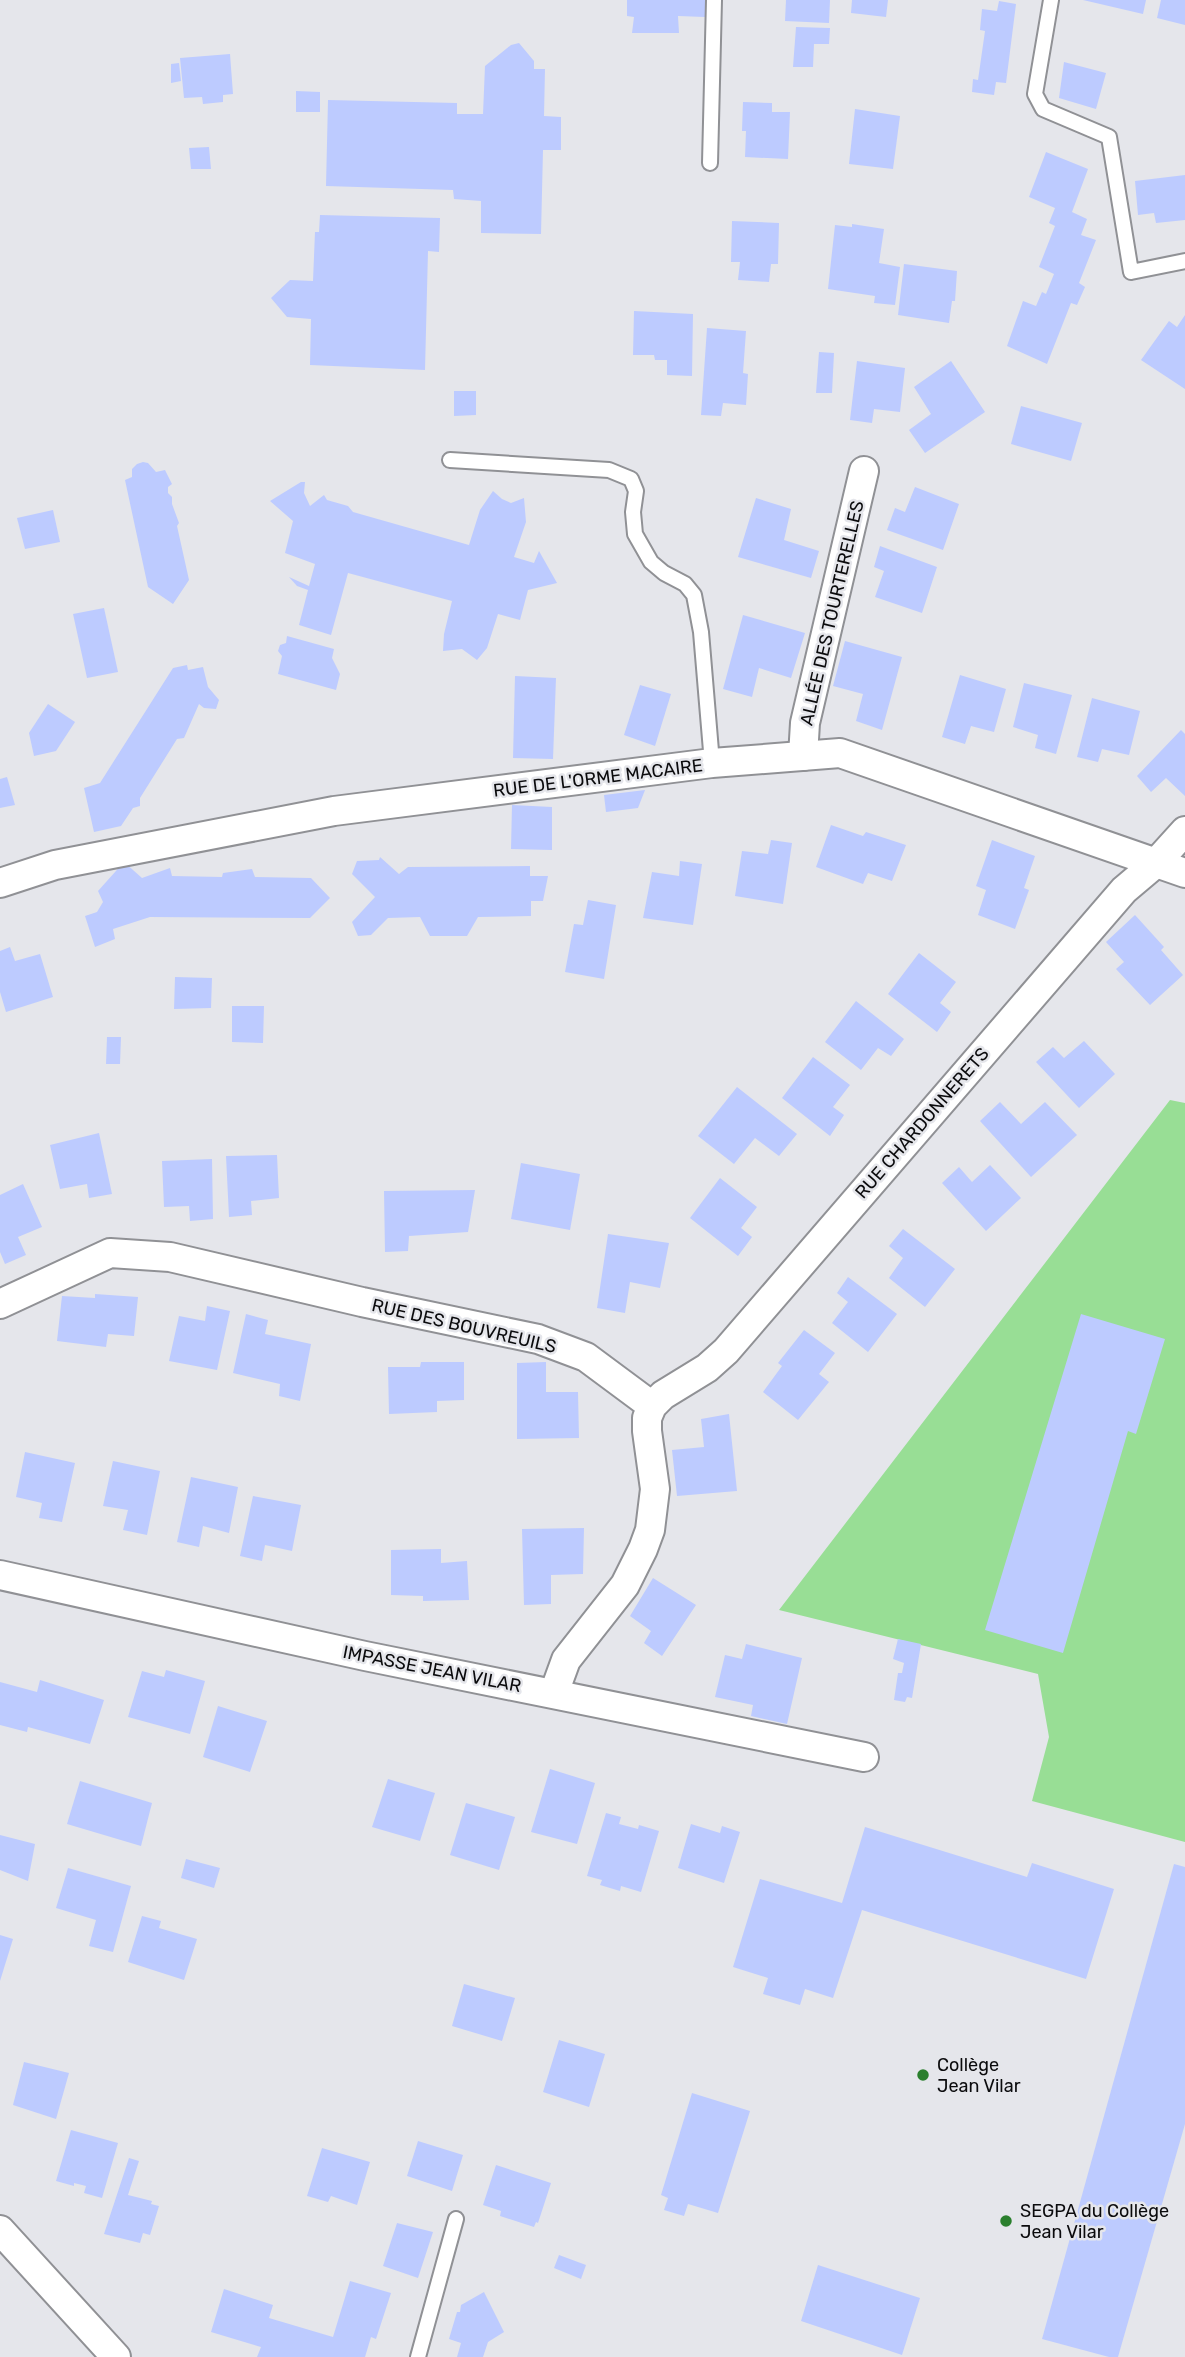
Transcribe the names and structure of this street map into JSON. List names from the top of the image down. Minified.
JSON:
{"streets":{"street":["ALLÉE DES TOURTERELLES","RUE DE L'ORME MACAIRE","RUE CHARDONNERETS","RUE DES BOUVREUILS","IMPASSE JEAN VILAR"]},"crossings":[["ALLÉE DES TOURTERELLES","RUE DE L'ORME MACAIRE"],["RUE DE L'ORME MACAIRE","RUE CHARDONNERETS"],["RUE CHARDONNERETS","RUE DES BOUVREUILS"]],"places":["Collège Jean Vilar","SEGPA du Collège Jean Vilar"]}
